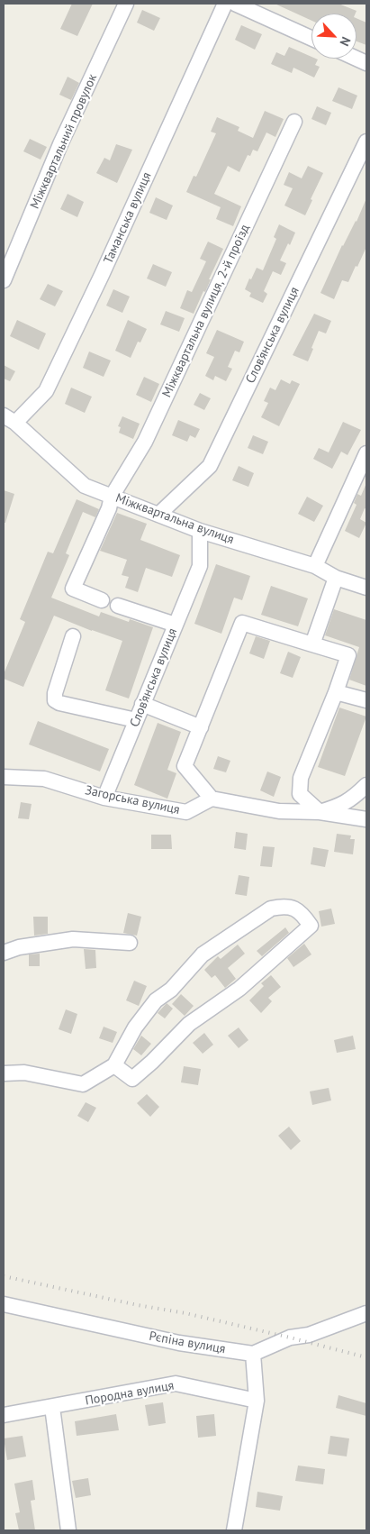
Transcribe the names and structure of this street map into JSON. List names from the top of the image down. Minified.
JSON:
{"streets":{"street":["Міжквартальний провулок","Таманська вулиця","Міжквартальна вулиця, 2-й проїзд","Слов’янська вулиця","Міжквартальна вулиця","Загорська вулиця","Рєпіна вулиця","Породна вулиця"]},"crossings":[["Таманська вулиця","Міжквартальна вулиця"],["Міжквартальна вулиця, 2-й проїзд","Міжквартальна вулиця"],["Слов’янська вулиця","Міжквартальна вулиця"],["Слов’янська вулиця","Загорська вулиця"]],"north":"bottom right"}
